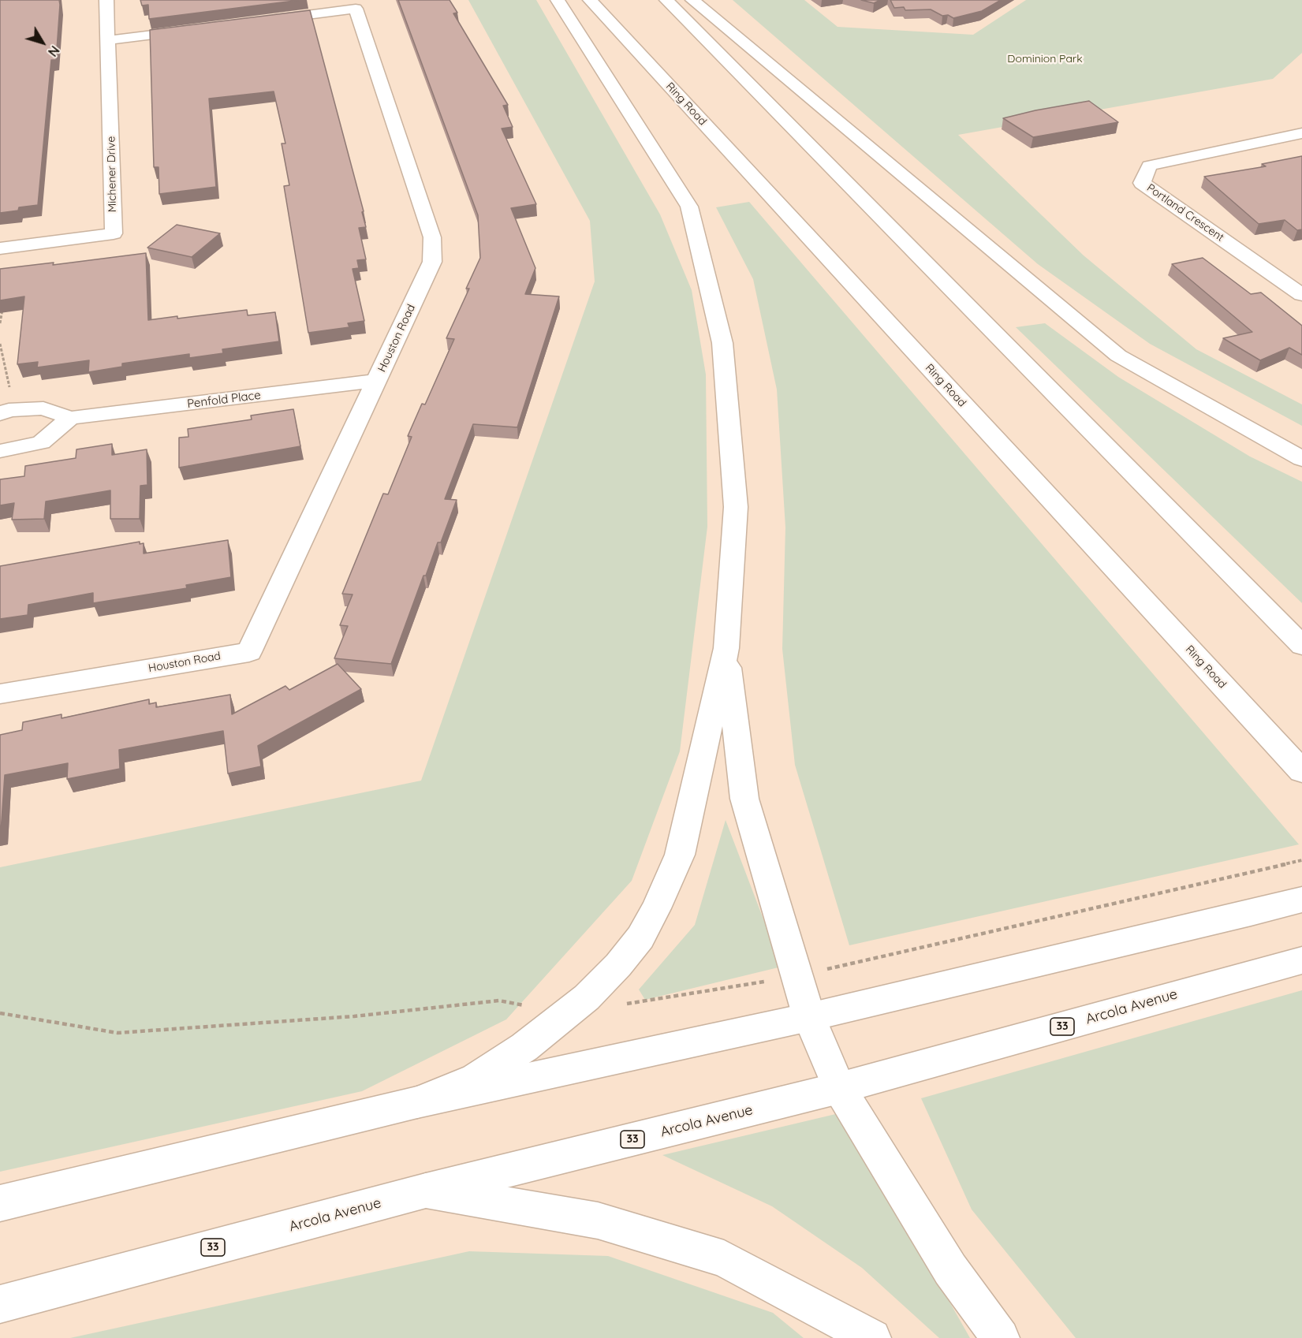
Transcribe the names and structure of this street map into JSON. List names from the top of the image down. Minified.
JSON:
{"streets":{"main road":["Ring Road","Michener Drive","Portland Crescent","Houston Road","Penfold Place","Arcola Avenue","33"]},"crossings":[["Houston Road","Penfold Place"]],"parks":["Dominion Park"],"north":"bottom right"}
